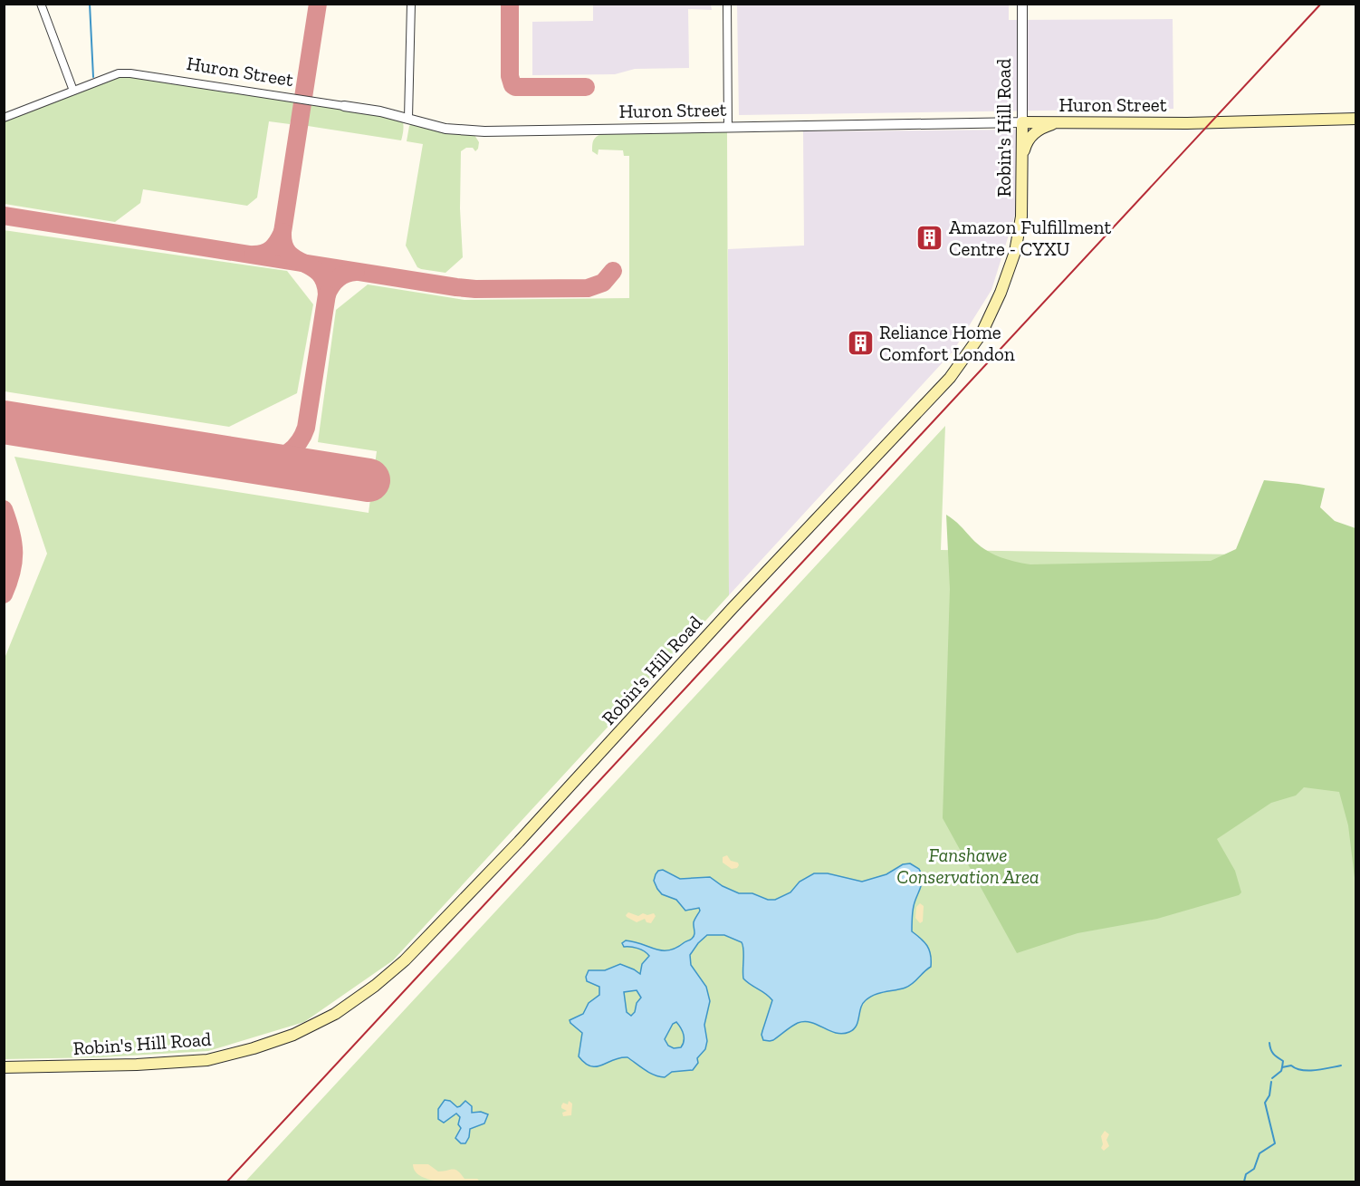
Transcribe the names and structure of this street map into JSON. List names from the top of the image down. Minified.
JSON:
{"streets":{"main road":["Huron Street","Robin's Hill Road"]},"crossings":[["Huron Street","Robin's Hill Road"]],"parks":["Fanshawe Conservation Area"],"places":{"building":["Amazon Fulfillment Centre - CYXU","Reliance Home Comfort London"]}}
